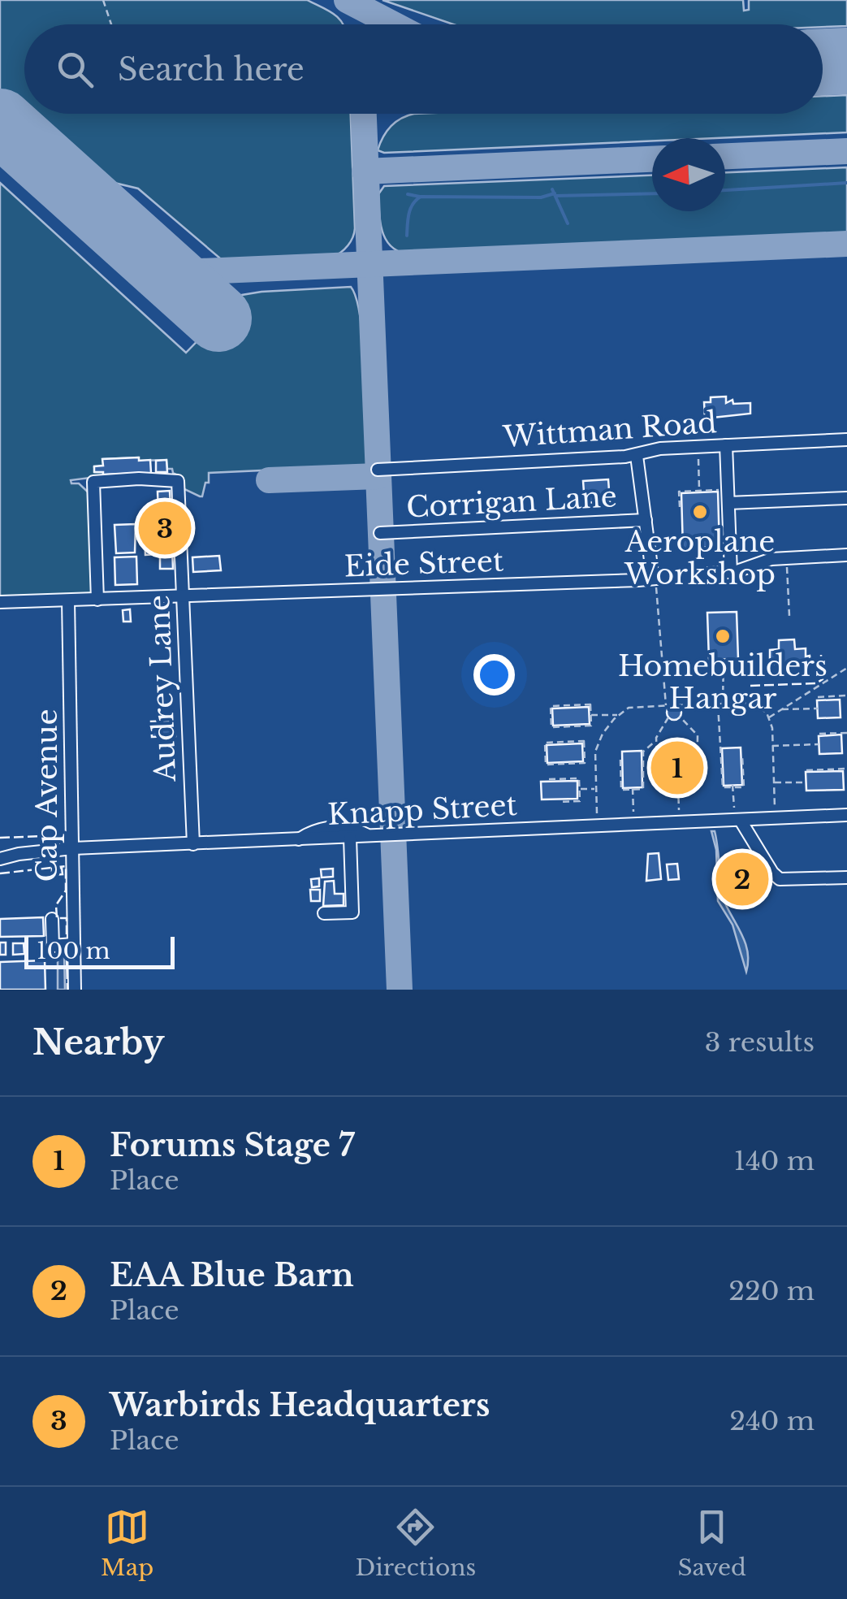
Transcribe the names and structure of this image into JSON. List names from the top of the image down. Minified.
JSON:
{"streets":{"lane":["Wittman Road","Corrigan Lane","Eide Street","Audrey Lane","Cap Avenue","Knapp Street"]},"crossings":[["Eide Street","Audrey Lane"],["Eide Street","Cap Avenue"],["Audrey Lane","Knapp Street"],["Cap Avenue","Knapp Street"]],"places":["Aeroplane Workshop","Homebuilders Hangar"],"scale_bar":"100 m","north":"left","page":{"search":"Search here","pins":["3","1","2"],"scale":"100 m","heading":["Nearby","3 results"],"list":[{"mark":"1","name":"Forums Stage 7","note":"Place","value":"140 m"},{"mark":"2","name":"EAA Blue Barn","note":"Place","value":"220 m"},{"mark":"3","name":"Warbirds Headquarters","note":"Place","value":"240 m"}],"nav":["Map","Directions","Saved"]}}
